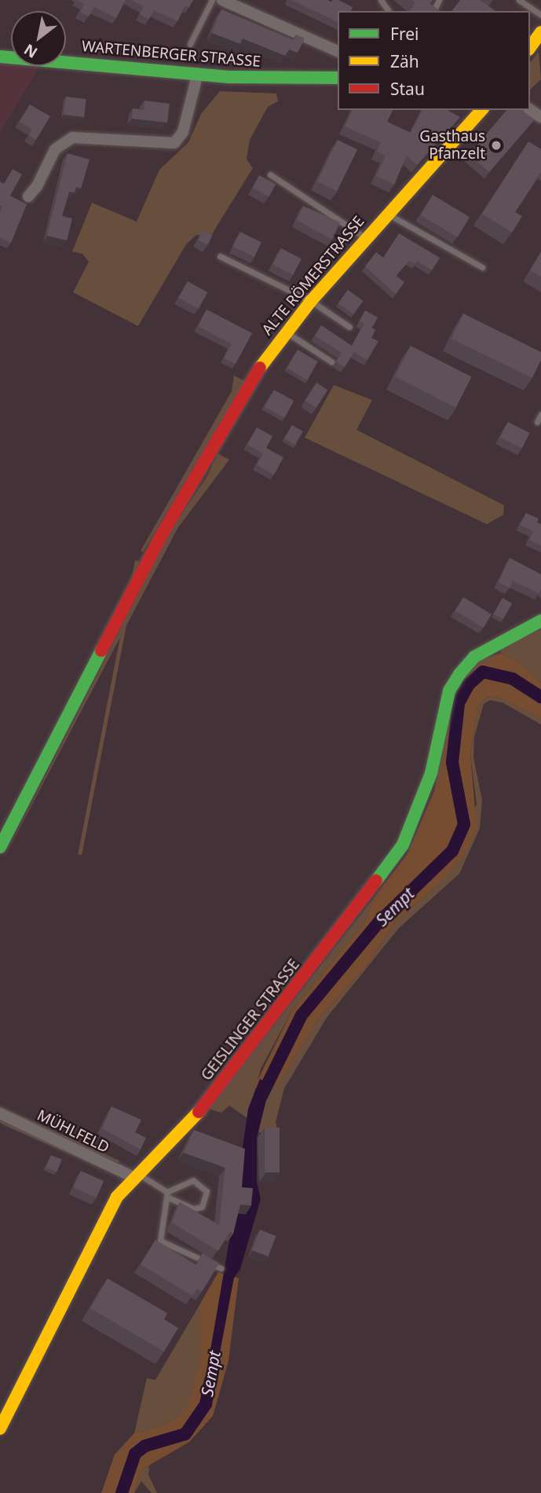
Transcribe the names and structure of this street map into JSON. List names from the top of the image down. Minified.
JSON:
{"streets":{"main road":["WARTENBERGER STRASSE","ALTE RÖMERSTRASSE","GEISLINGER STRASSE"],"street":["MÜHLFELD"]},"crossings":[["GEISLINGER STRASSE","MÜHLFELD"]],"water":["Sempt"],"places":["Gasthaus Pfanzelt"],"legend":["Frei","Zäh","Stau"],"north":"bottom left"}
